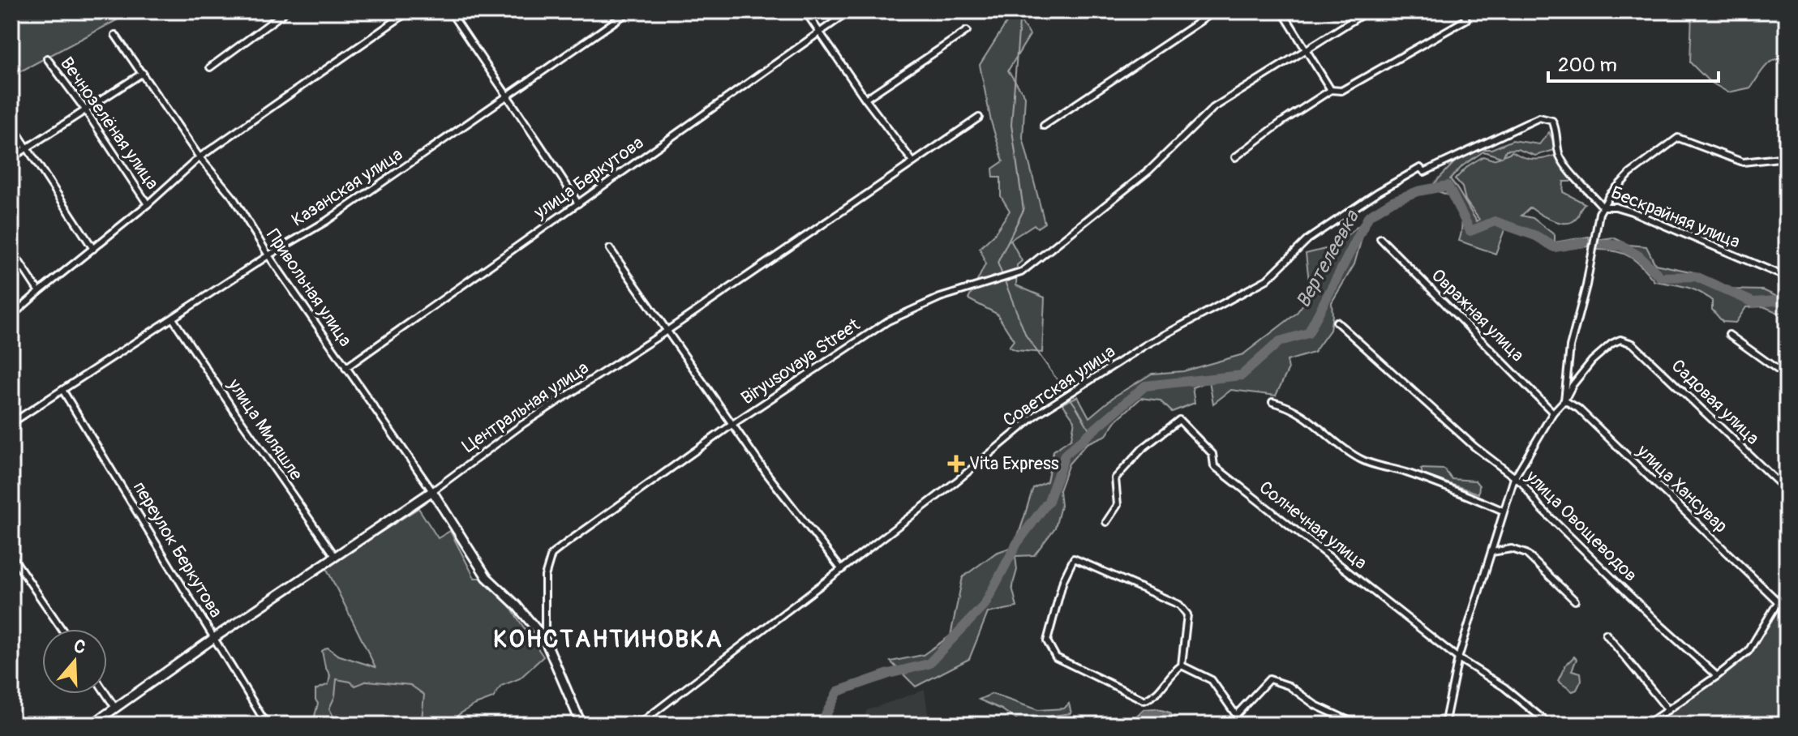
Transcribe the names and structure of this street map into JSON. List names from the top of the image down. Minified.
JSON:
{"streets":{"street":["Вечнозелёная улица","улица Беркутова","Казанская улица","Бескрайняя улица","Привольная улица","Овражная улица","Biryusovaya Street","Советская улица","Садовая улица","Центральная улица","улица Миляшле","улица Хансувар","Солнечная улица","улица Овощеводов","переулок Беркутова"]},"crossings":[["улица Беркутова","Привольная улица"],["Казанская улица","Привольная улица"],["Казанская улица","улица Миляшле"],["Казанская улица","переулок Беркутова"],["Бескрайняя улица","Советская улица"],["Привольная улица","Biryusovaya Street"],["Привольная улица","Центральная улица"],["Садовая улица","улица Хансувар"],["Центральная улица","улица Миляшле"],["Центральная улица","переулок Беркутова"]],"districts":["КОНСТАНТИНОВКА"],"water":["Вертелеевка"],"places":{"health":["Vita Express"]},"scale_bar":"200 m","north":"top"}
